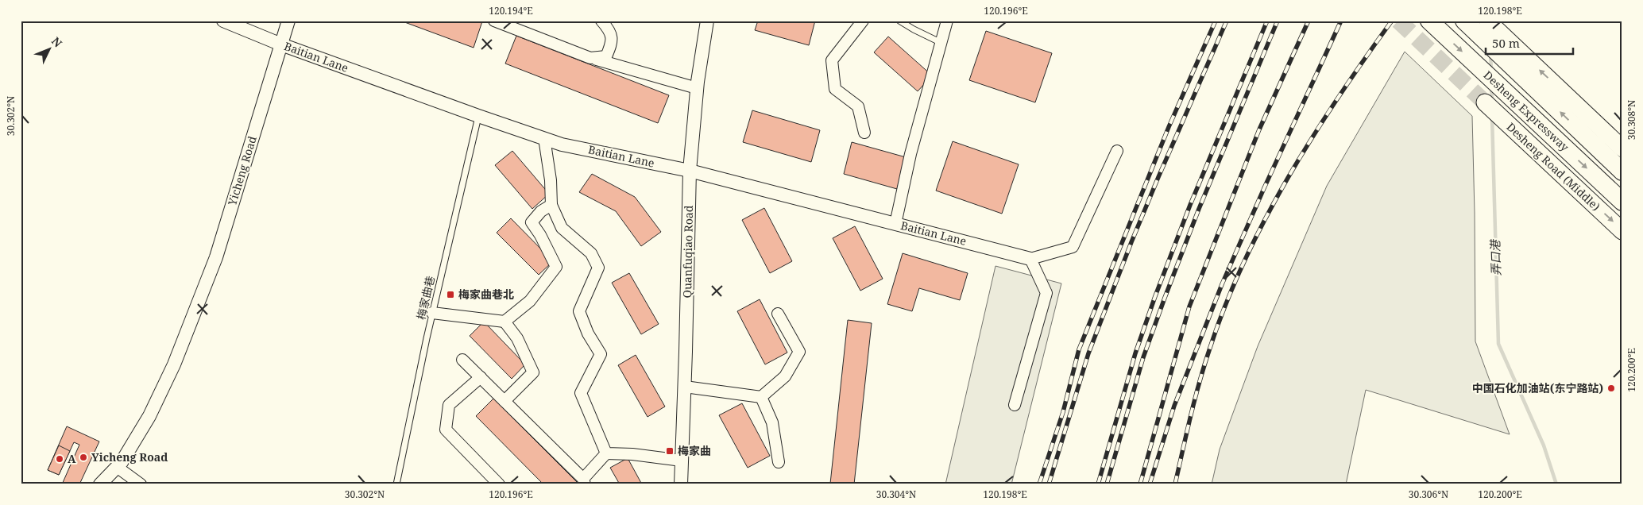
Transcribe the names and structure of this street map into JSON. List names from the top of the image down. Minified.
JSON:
{"streets":{"highway":["Desheng Expressway"],"main road":["Desheng Road (Middle)"],"street":["Baitian Lane","Yicheng Road","Quanfuqiao Road"],"lane":["梅家曲巷"]},"crossings":[["Baitian Lane","Yicheng Road"],["Baitian Lane","Quanfuqiao Road"],["Baitian Lane","梅家曲巷"]],"water":["弄口港"],"places":{"transit":["梅家曲巷北","梅家曲"],"other":["中国石化加油站(东宁路站)","Yicheng Road","A"]},"scale_bar":"50 m","north":"top right","coordinates":["120.194°E","120.196°E","120.198°E","30.302°N","30.308°N","120.200°E","30.304°N","30.306°N"]}
